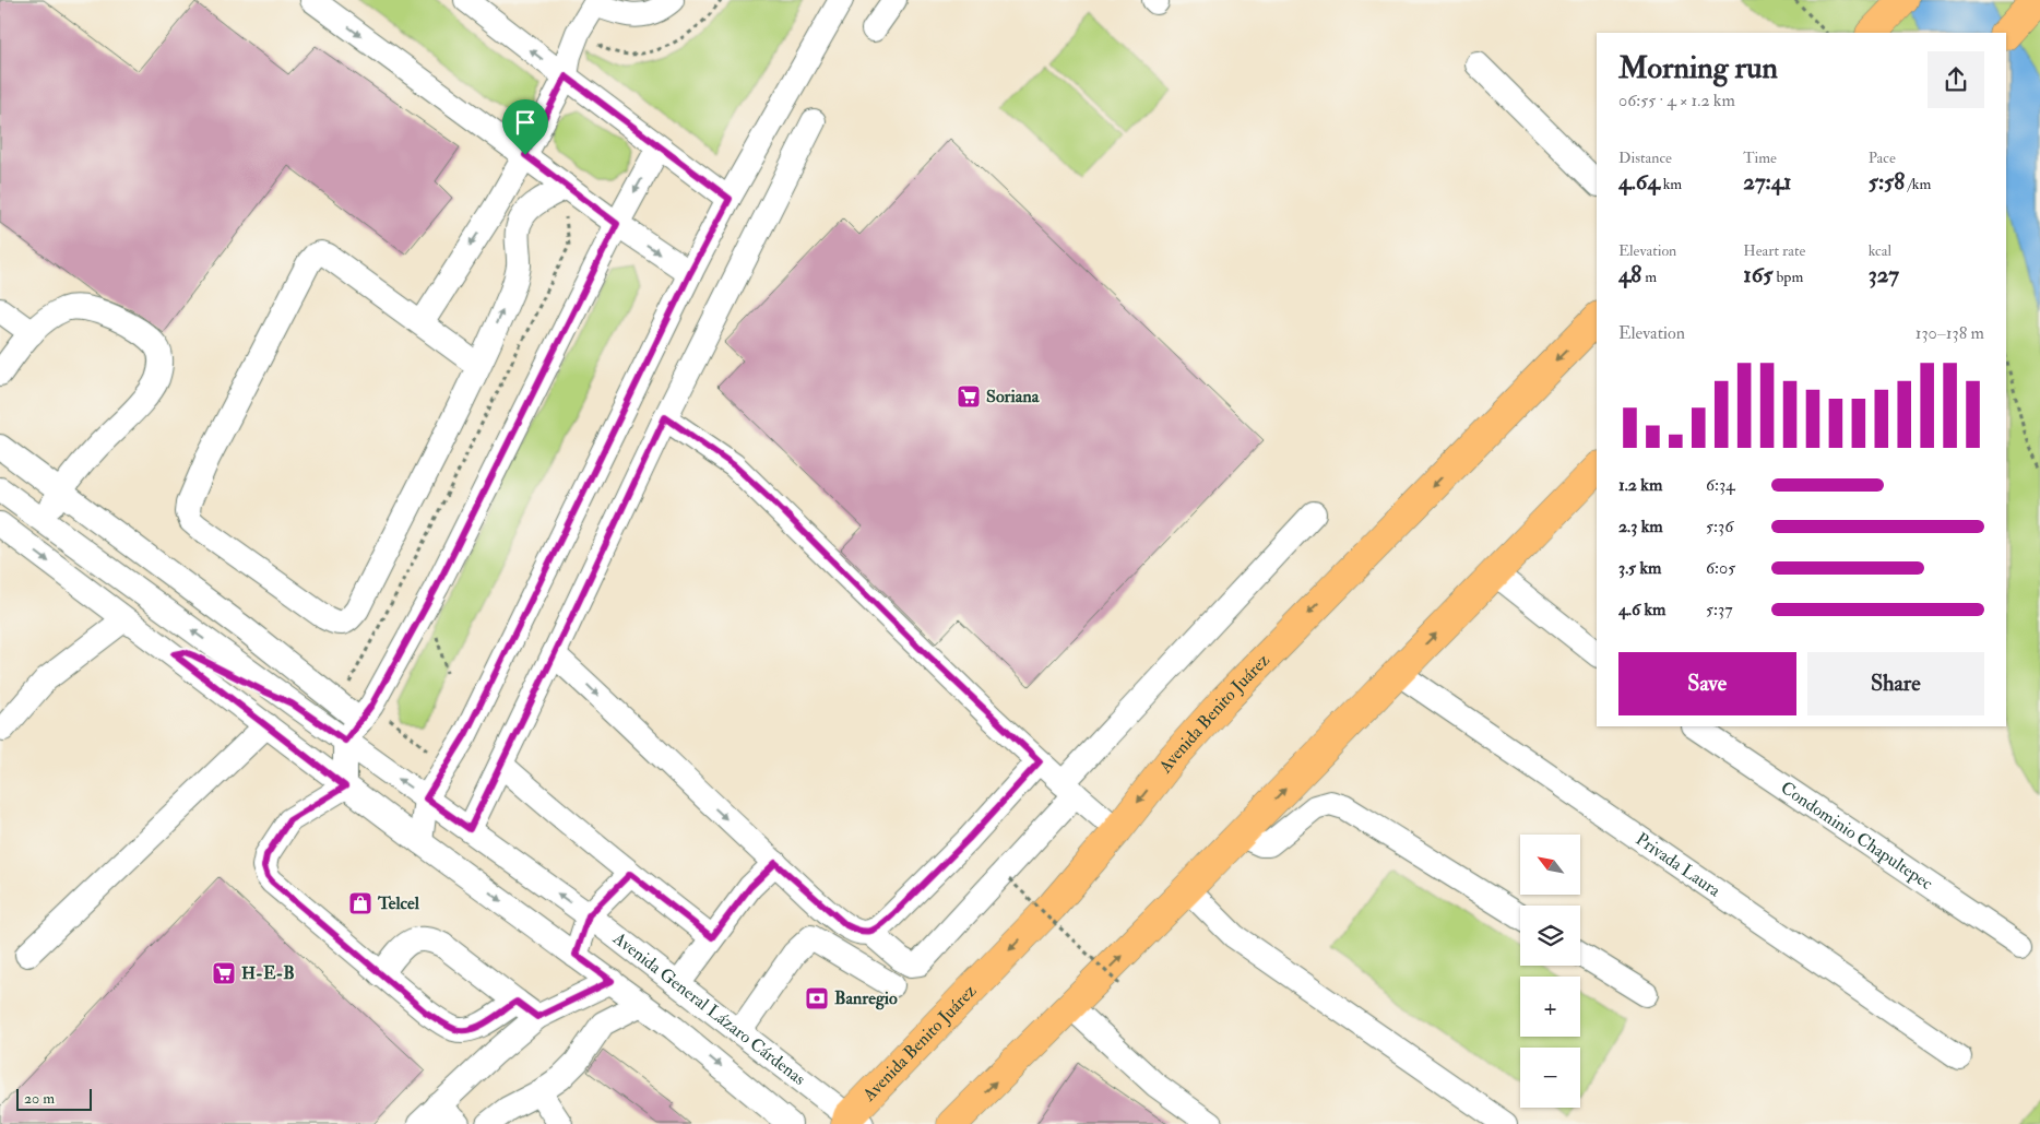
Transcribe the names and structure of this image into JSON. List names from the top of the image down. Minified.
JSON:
{"streets":{"main road":["Avenida Benito Juárez"],"street":["Condominio Chapultepec","Privada Laura","Avenida General Lázaro Cárdenas"]},"crossings":[["Avenida Benito Juárez","Avenida General Lázaro Cárdenas"]],"places":{"supermarket":["Soriana","H-E-B"],"shop":["Telcel"],"bank":["Banregio"]},"scale_bar":"20 m","north":"top left","page":{"heading":["Morning run","06:55 · 4 × 1.2 km"],"stats":[["Distance","4.64 km"],["Time","27:41"],["Pace","5:58 /km"],["Elevation","48 m"],["Heart rate","165 bpm"],["kcal","327"]],"chart":["Elevation","130–138 m"],"list":[{"name":"1.2 km","note":"6:34"},{"name":"2.3 km","note":"5:36"},{"name":"3.5 km","note":"6:05"},{"name":"4.6 km","note":"5:37"}],"buttons":["Save","Share"],"map_buttons":["+","−"],"scale":"20 m"}}
